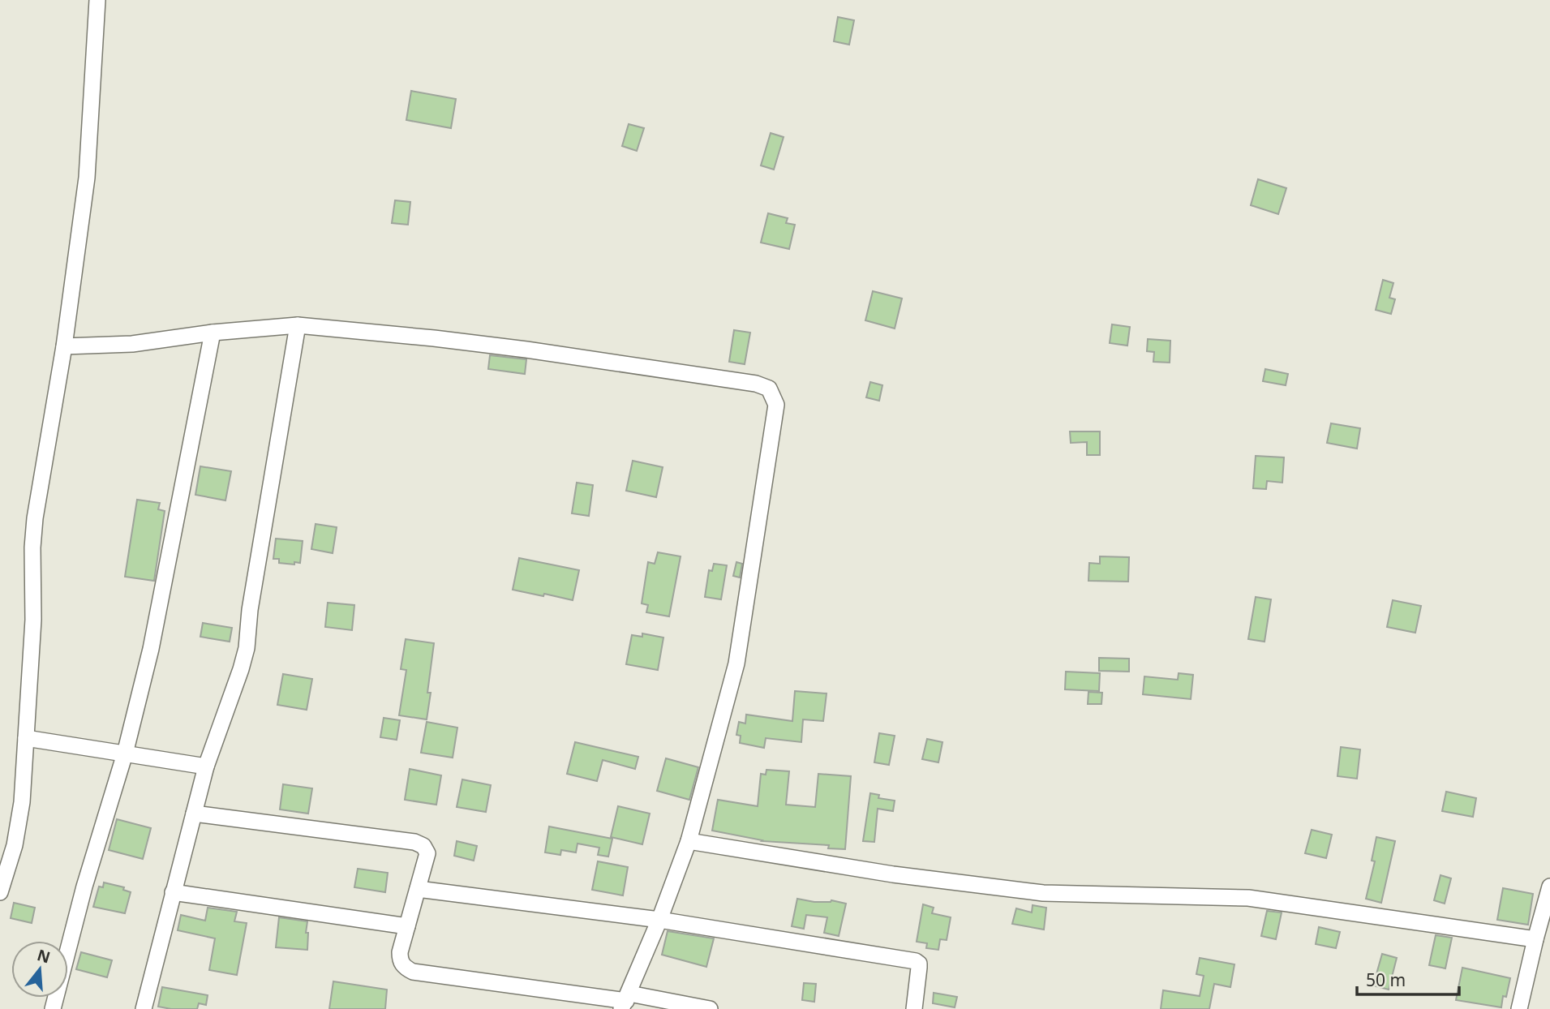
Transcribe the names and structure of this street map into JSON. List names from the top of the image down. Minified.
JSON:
{"scale_bar":"50 m","north":"top"}
